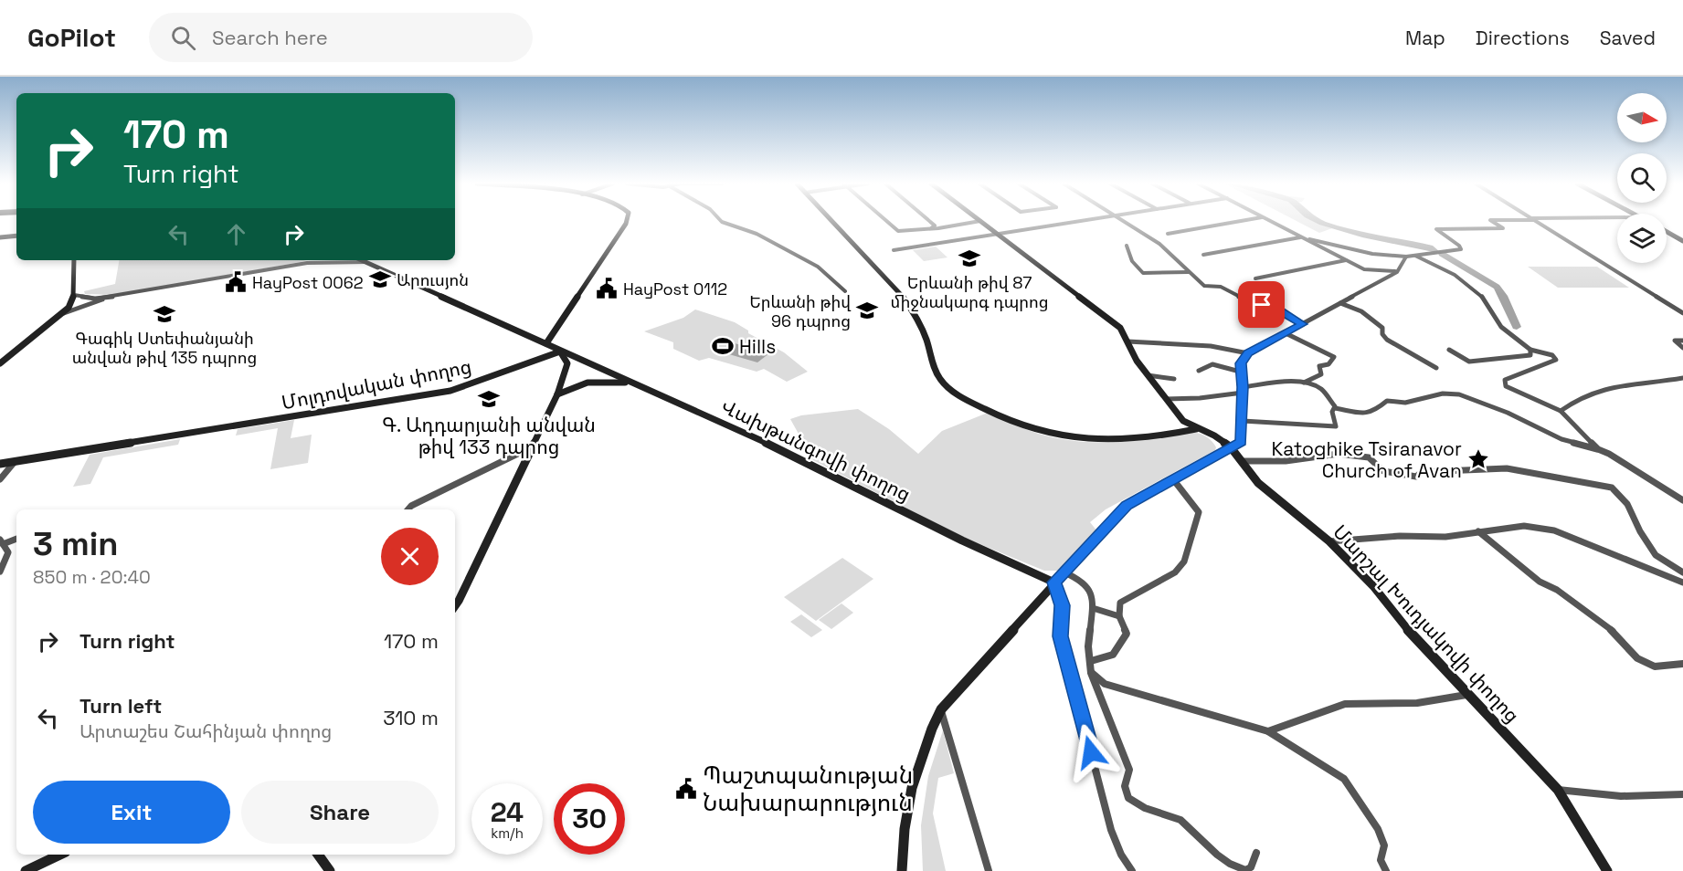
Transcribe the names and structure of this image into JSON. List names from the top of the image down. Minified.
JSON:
{"streets":{"street":["Մոլդովական փողոց","Վախթանգովի փողոց","Մարշալ Խուդյակովի փողոց"]},"crossings":[["Մոլդովական փողոց","Վախթանգովի փողոց"]],"places":{"school or university":["Երևանի թիվ 87 միջնակարգ դպրոց","Արուսյոն","Երևանի թիվ 96 դպրոց","Գագիկ Ստեփանյանի անվան թիվ 135 դպրոց","Գ. Ադդարյանի անվան թիվ 133 դպրոց"],"public building":["HayPost 0062","HayPost 0112","Պաշտպանության Նախարարություն"],"sports":["Hills"],"place":["Katoghike Tsiranavor Church of Avan"]},"north":"right","page":{"header":"GoPilot","search":"Search here","nav":["Map","Directions","Saved"],"turn":["170 m","Turn right"],"heading":["3 min","850 m · 20:40"],"list":[{"name":"Turn right","value":"170 m"},{"name":"Turn left","note":"Արտաշես Շահինյան փողոց","value":"310 m"}],"buttons":["Exit","Share"],"speed":"24 km/h","limit":"30"}}
